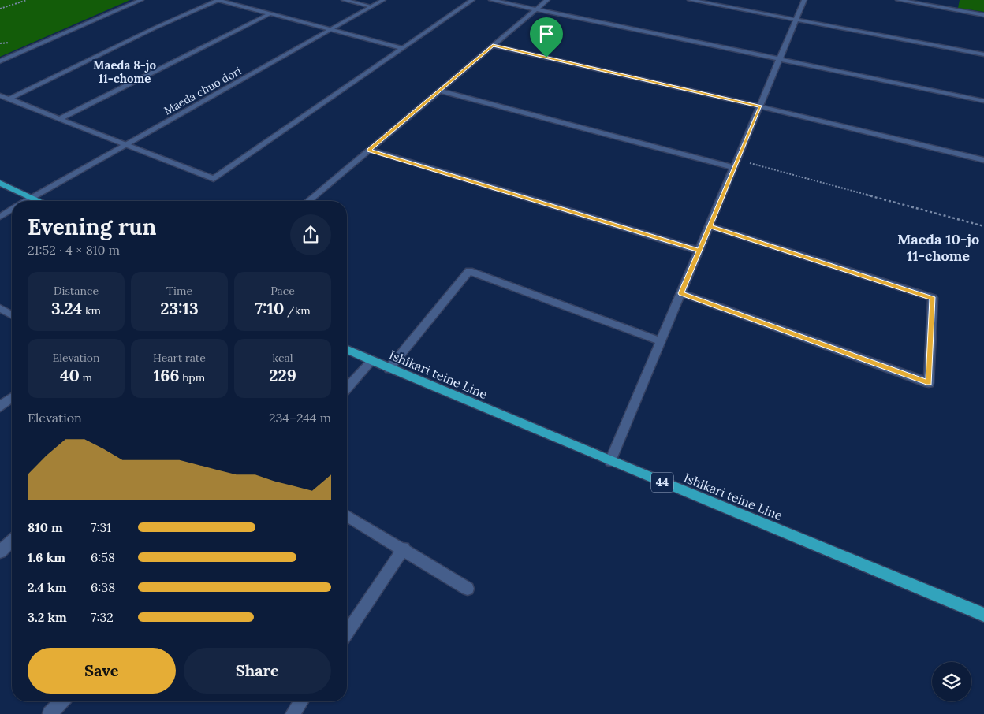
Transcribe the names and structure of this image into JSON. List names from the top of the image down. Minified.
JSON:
{"streets":{"main road":["Ishikari teine Line","44"],"street":["Maeda chuo dori"]},"districts":["Maeda 8-jo 11-chome","Maeda 10-jo 11-chome"],"page":{"heading":["Evening run","21:52 · 4 × 810 m"],"stats":[["Distance","3.24 km"],["Time","23:13"],["Pace","7:10 /km"],["Elevation","40 m"],["Heart rate","166 bpm"],["kcal","229"]],"chart":["Elevation","234–244 m"],"list":[{"name":"810 m","note":"7:31"},{"name":"1.6 km","note":"6:58"},{"name":"2.4 km","note":"6:38"},{"name":"3.2 km","note":"7:32"}],"buttons":["Save","Share"]}}
